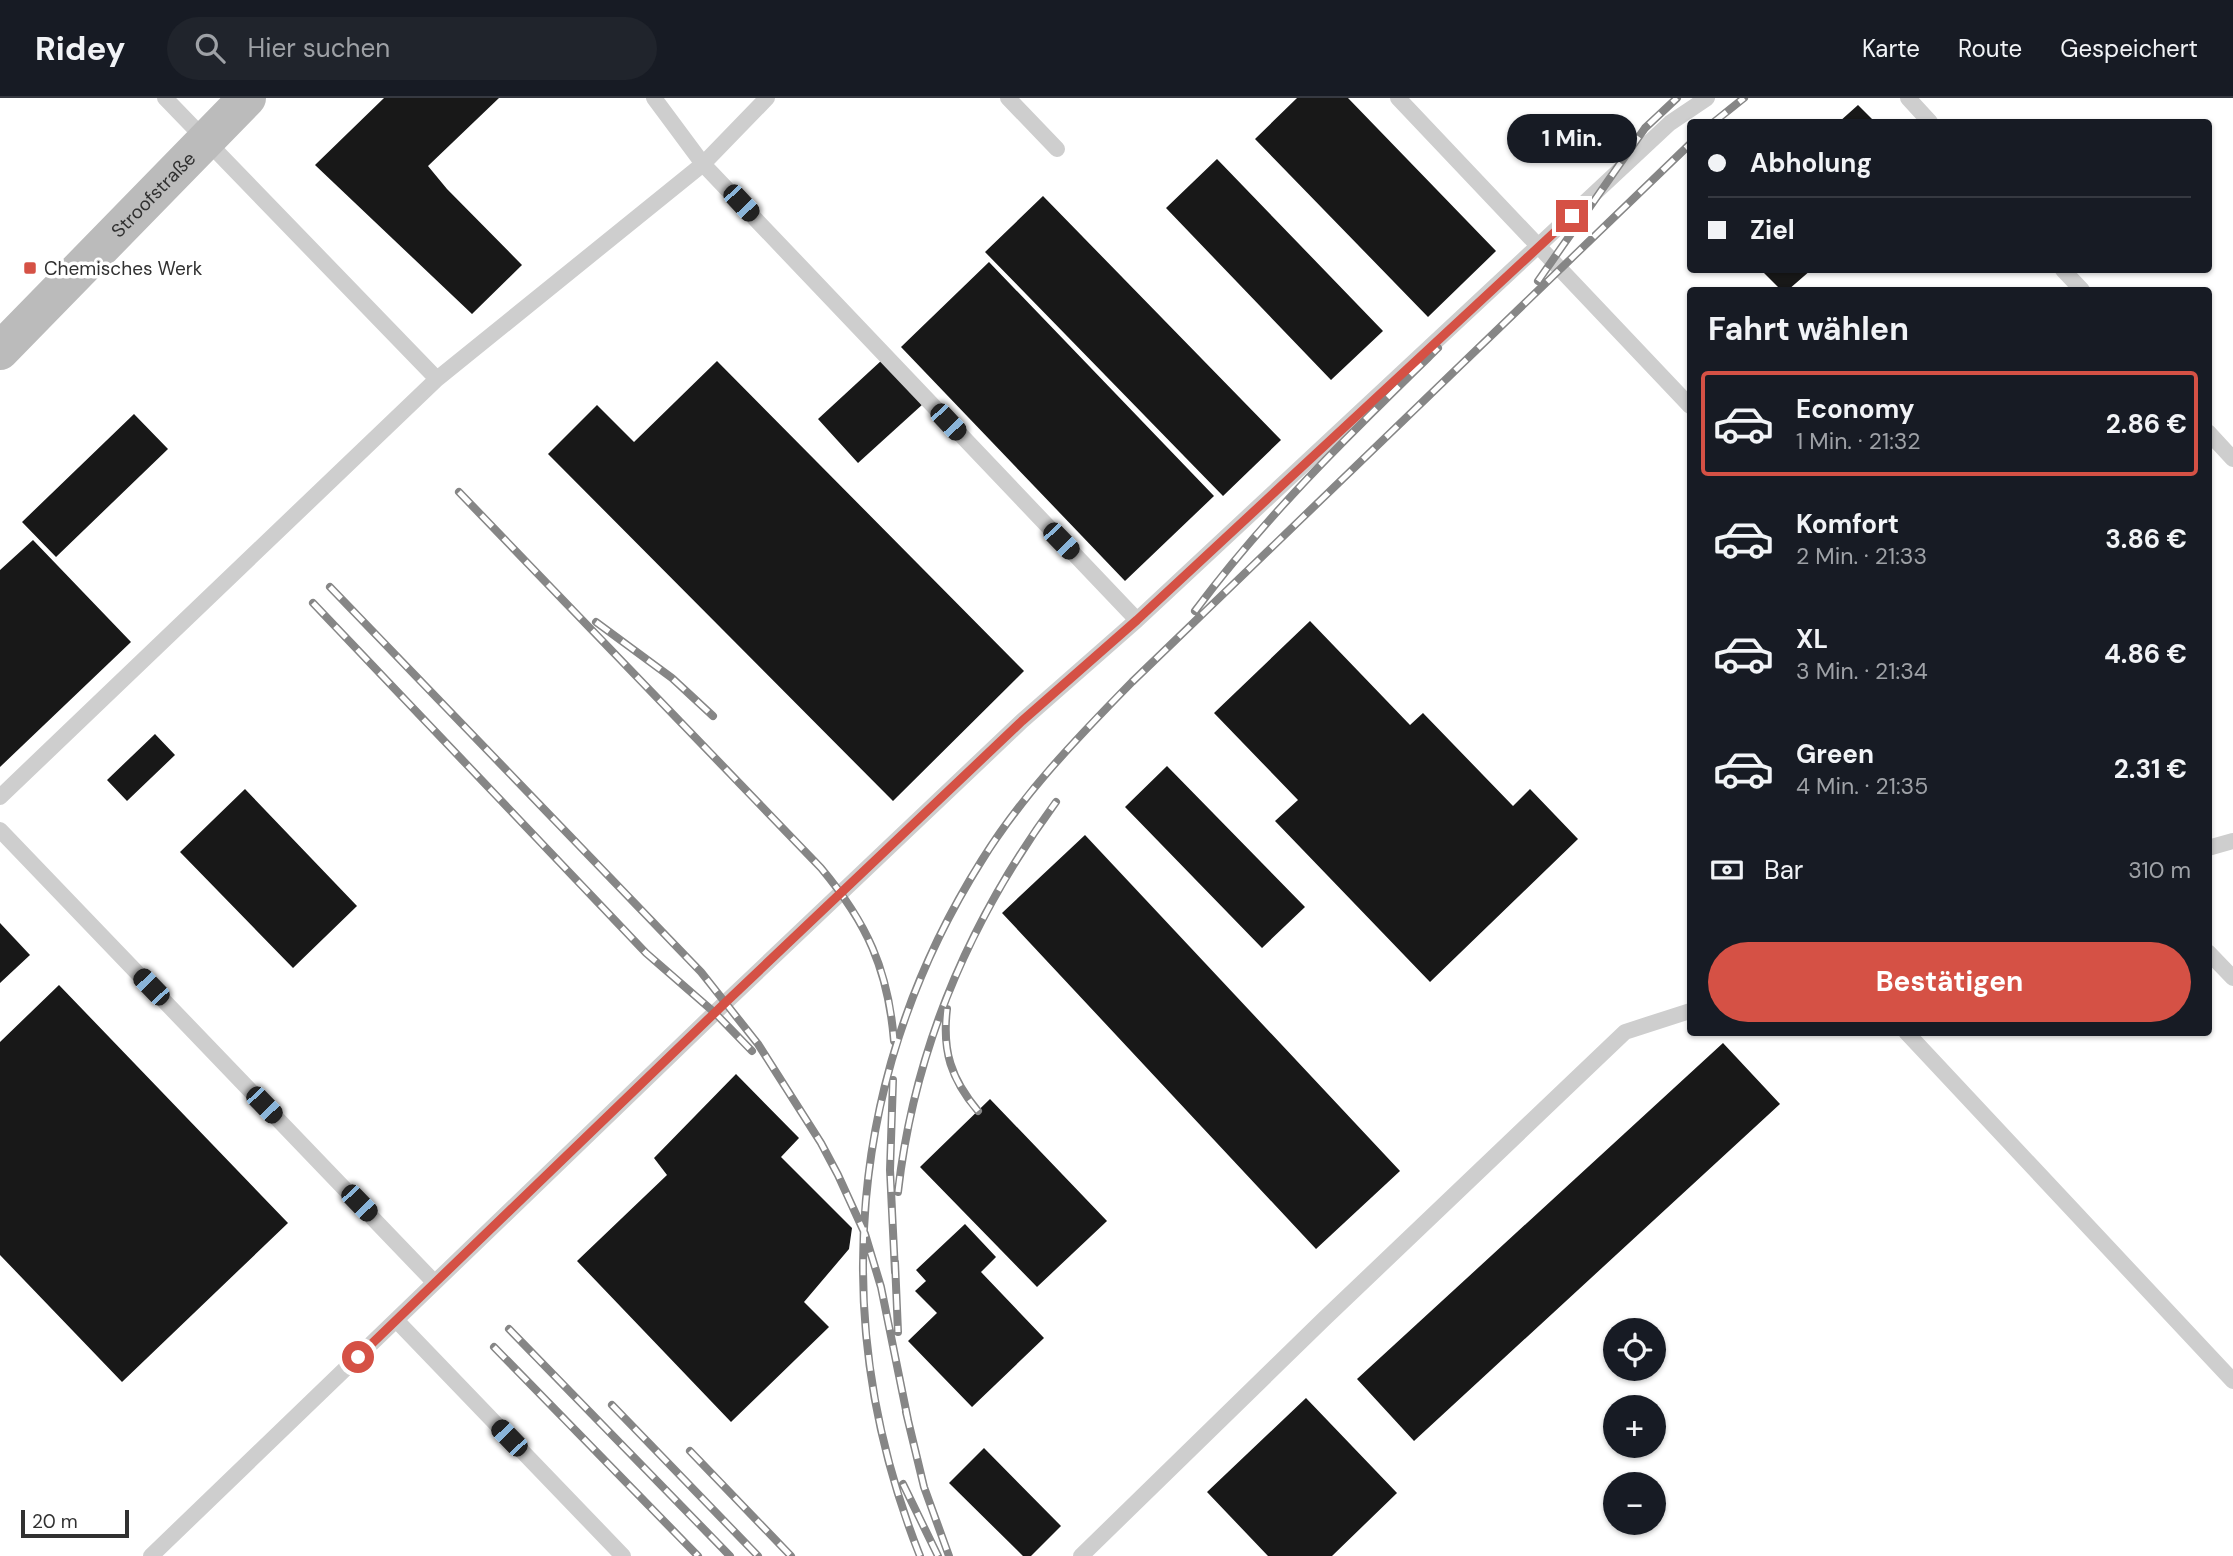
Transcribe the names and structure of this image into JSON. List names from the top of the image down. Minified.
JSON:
{"streets":{"street":["Stroofstraße"]},"places":{"transit":["Chemisches Werk"]},"scale_bar":"20 m","page":{"header":"Ridey","search":"Hier suchen","nav":["Karte","Route","Gespeichert"],"bubble":"1 Min.","banner":["Abholung","Ziel"],"heading":"Fahrt wählen","list":[{"name":"Economy","note":"1 Min. · 21:32","value":"2.86 €"},{"name":"Komfort","note":"2 Min. · 21:33","value":"3.86 €"},{"name":"XL","note":"3 Min. · 21:34","value":"4.86 €"},{"name":"Green","note":"4 Min. · 21:35","value":"2.31 €"}],"pay":["Bar","310 m"],"buttons":"Bestätigen","map_buttons":["+","−"],"scale":"20 m"}}
